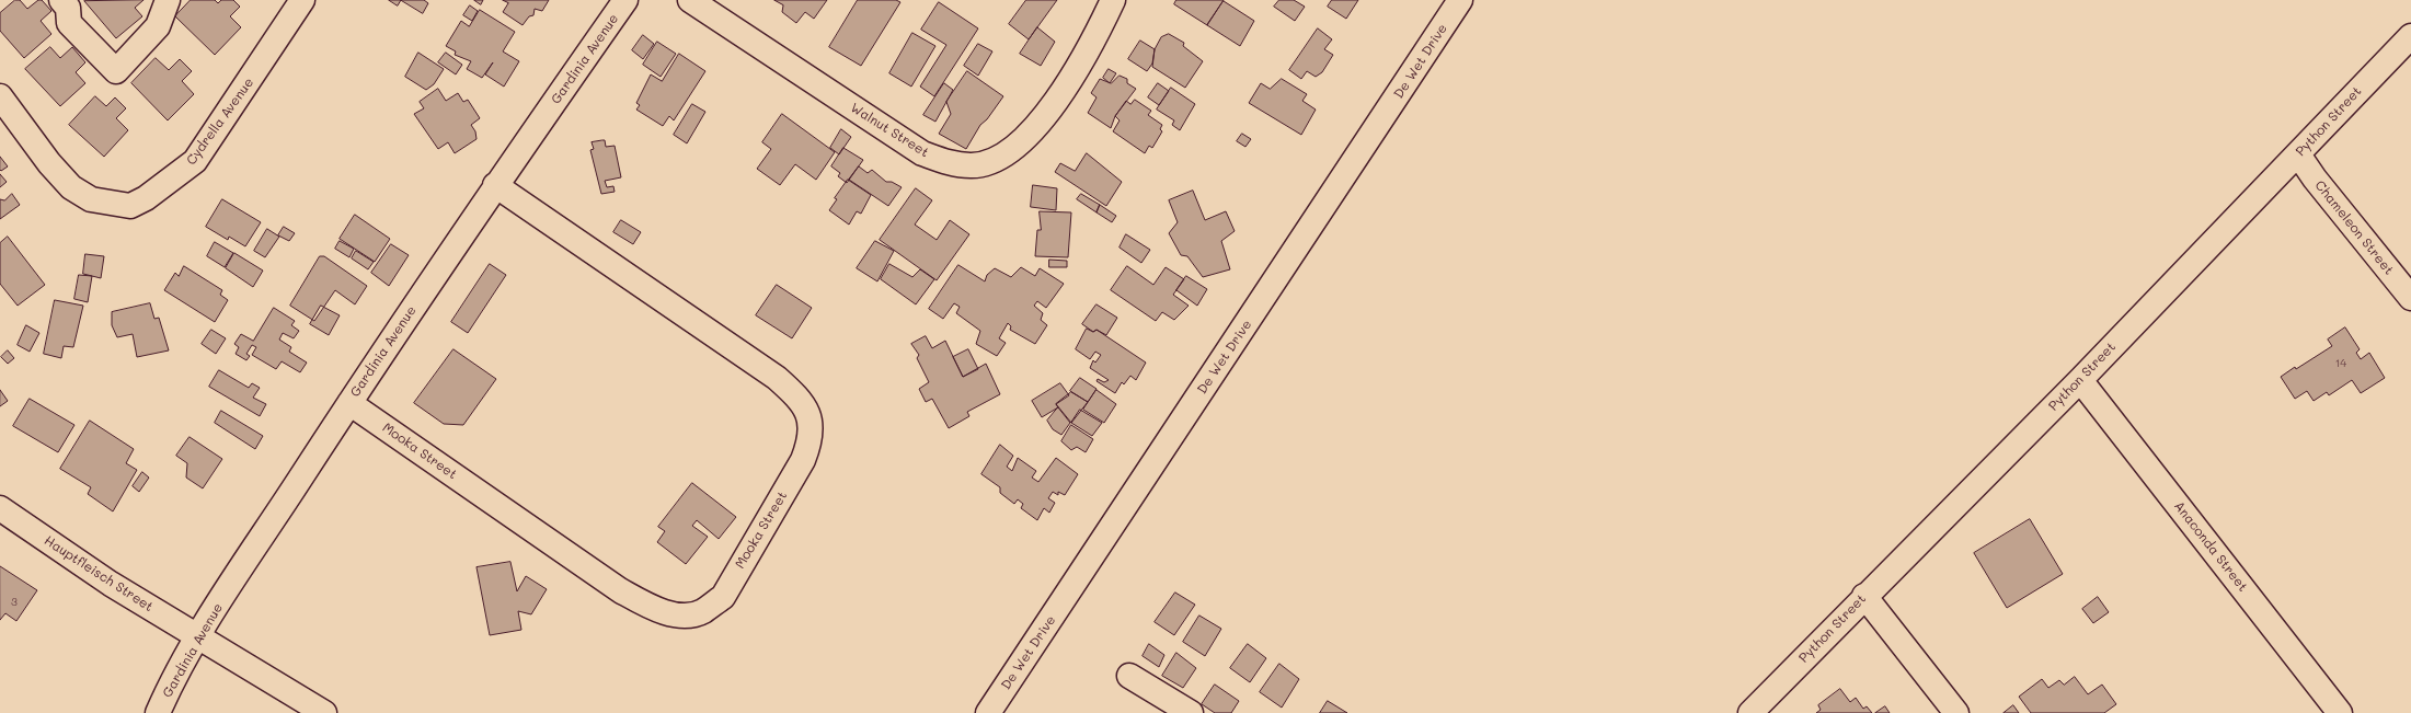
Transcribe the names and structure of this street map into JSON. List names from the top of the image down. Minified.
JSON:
{"streets":{"street":["Gardinia Avenue","De Wet Drive","Cydrella Avenue","Python Street","Walnut Street","Chameleon Street","Mooka Street","Anaconda Street","Hauptfleisch Street"]},"crossings":[["Gardinia Avenue","Mooka Street"],["Gardinia Avenue","Hauptfleisch Street"],["Python Street","Chameleon Street"],["Python Street","Anaconda Street"]],"house_numbers":["14","3"]}
